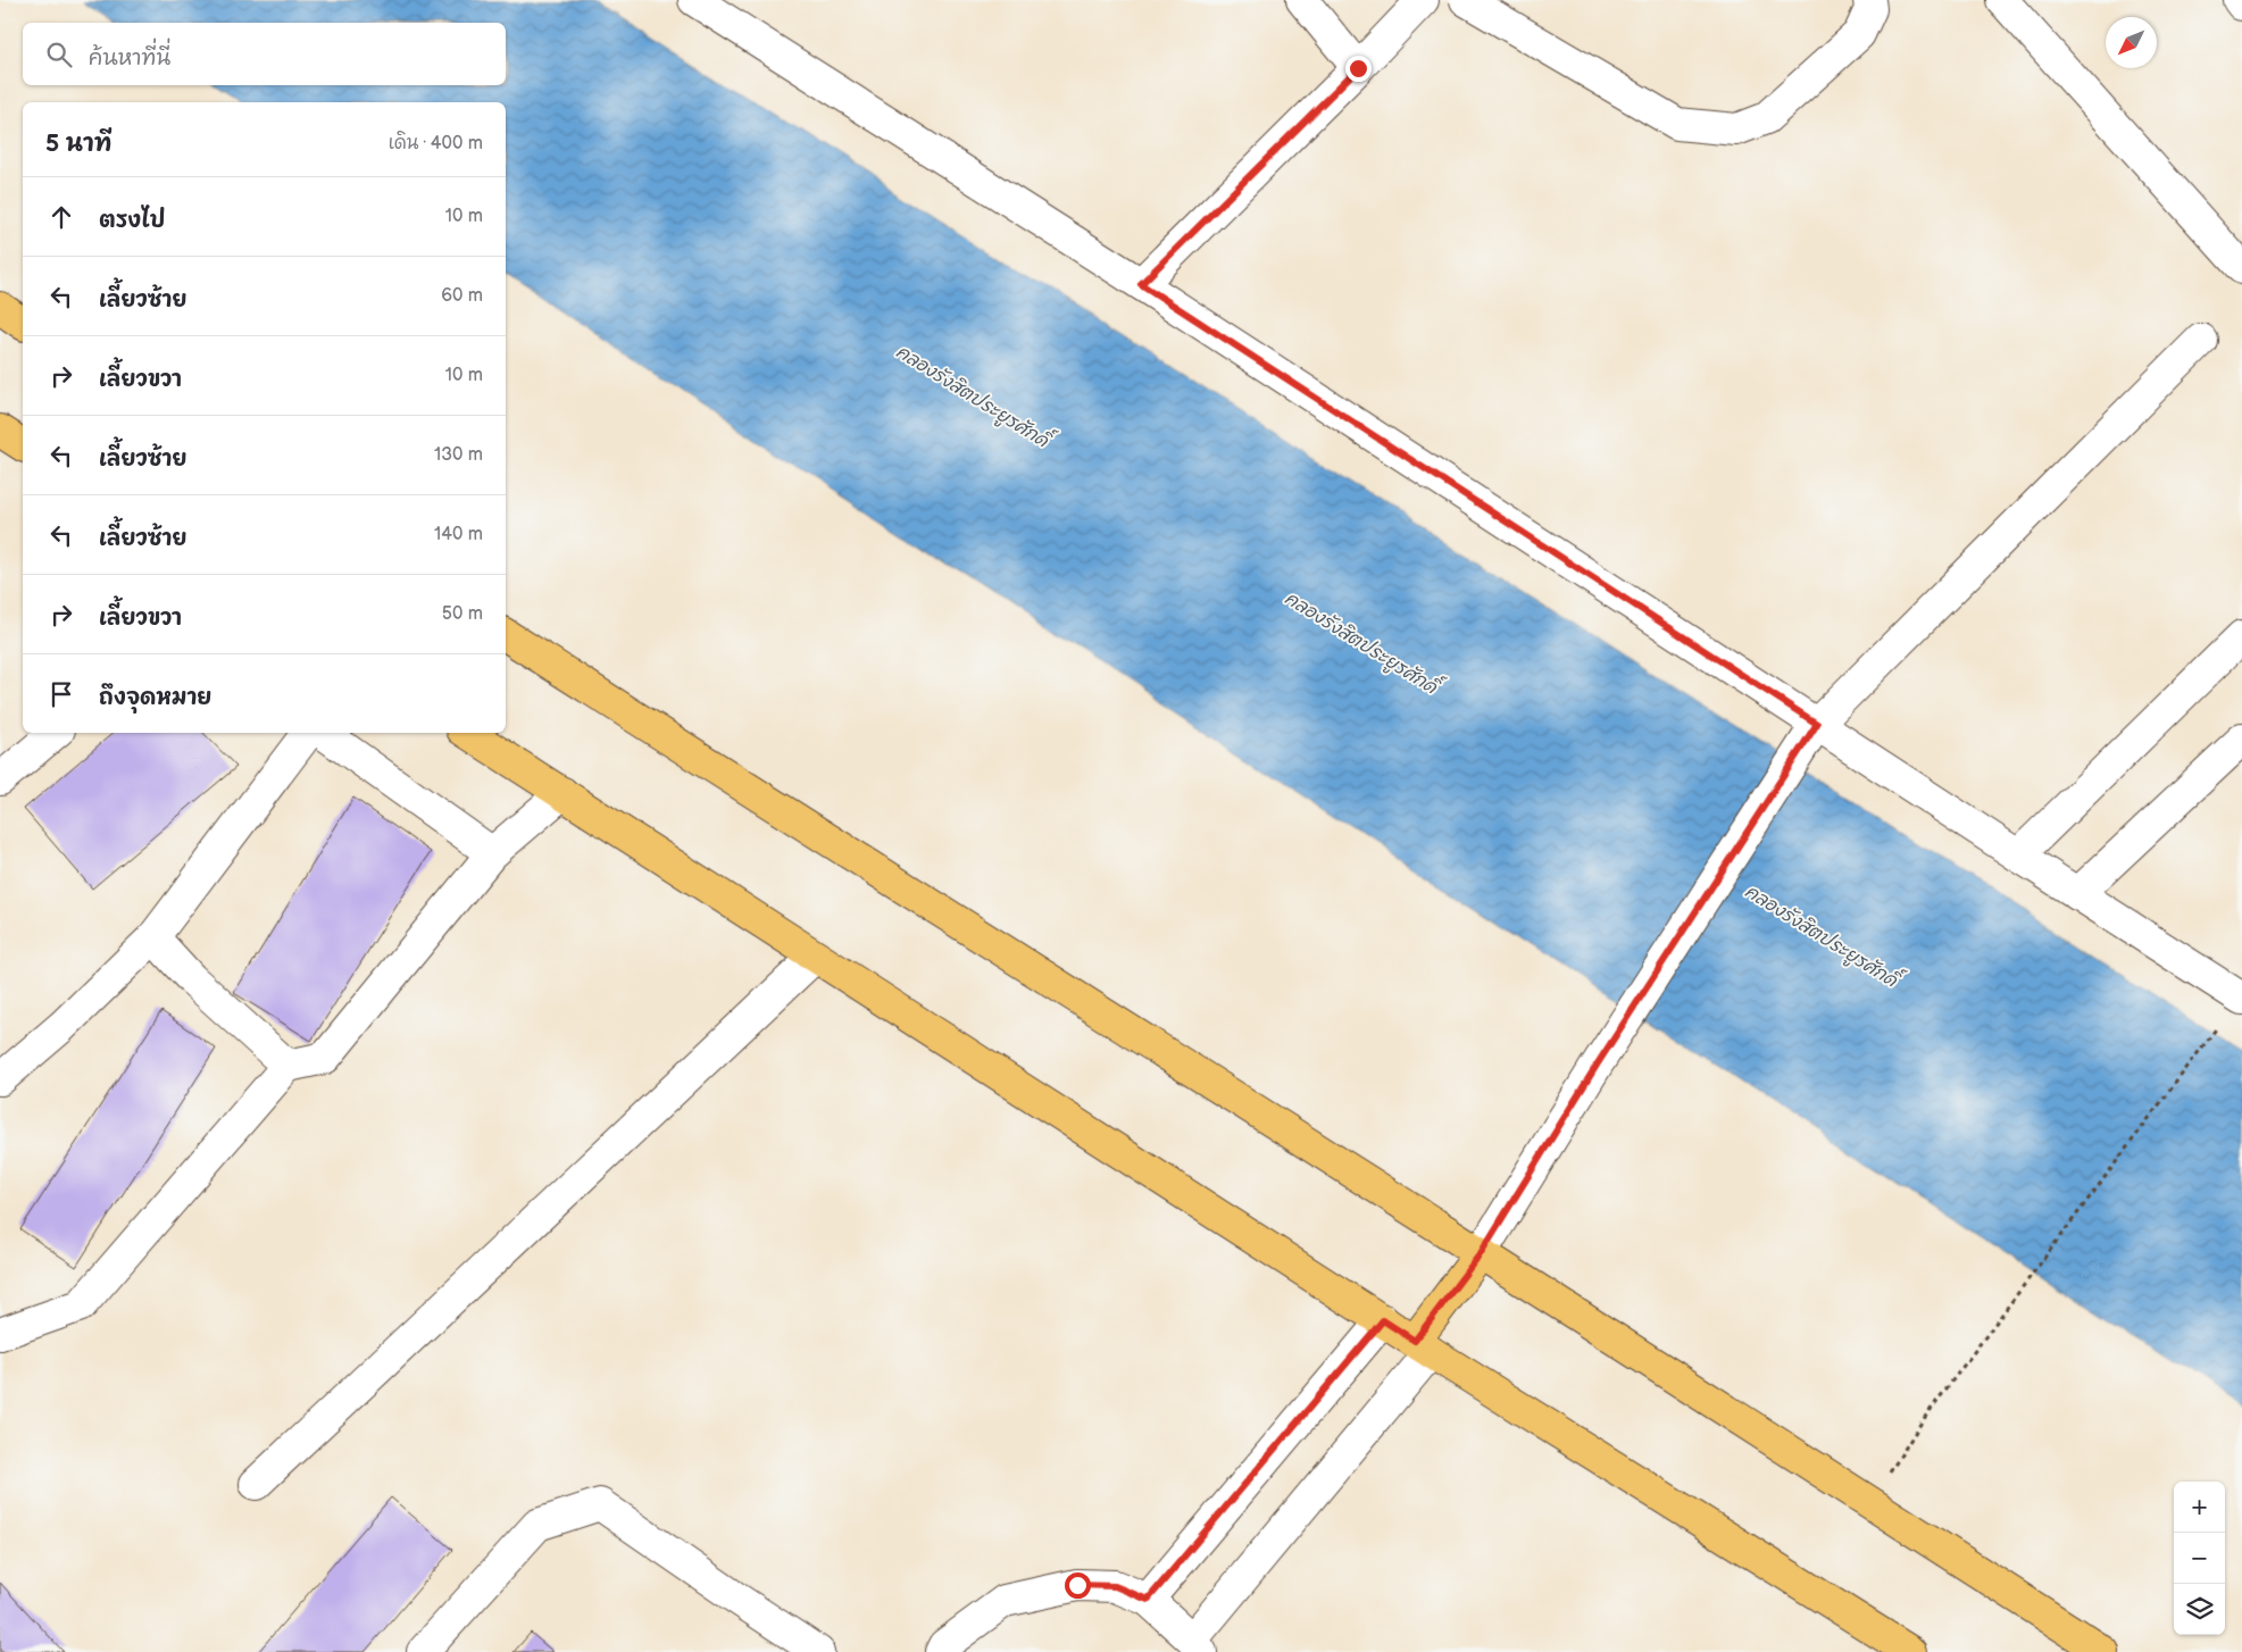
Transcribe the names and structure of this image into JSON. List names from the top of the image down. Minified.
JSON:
{"water":["คลองรังสิตประยูรศักดิ์"],"north":"bottom left","page":{"search":"ค้นหาที่นี่","heading":["5 นาที","เดิน · 400 m"],"list":[["ตรงไป","10 m"],["เลี้ยวซ้าย","60 m"],["เลี้ยวขวา","10 m"],["เลี้ยวซ้าย","130 m"],["เลี้ยวซ้าย","140 m"],["เลี้ยวขวา","50 m"],"ถึงจุดหมาย"],"map_buttons":["+","−"]}}
